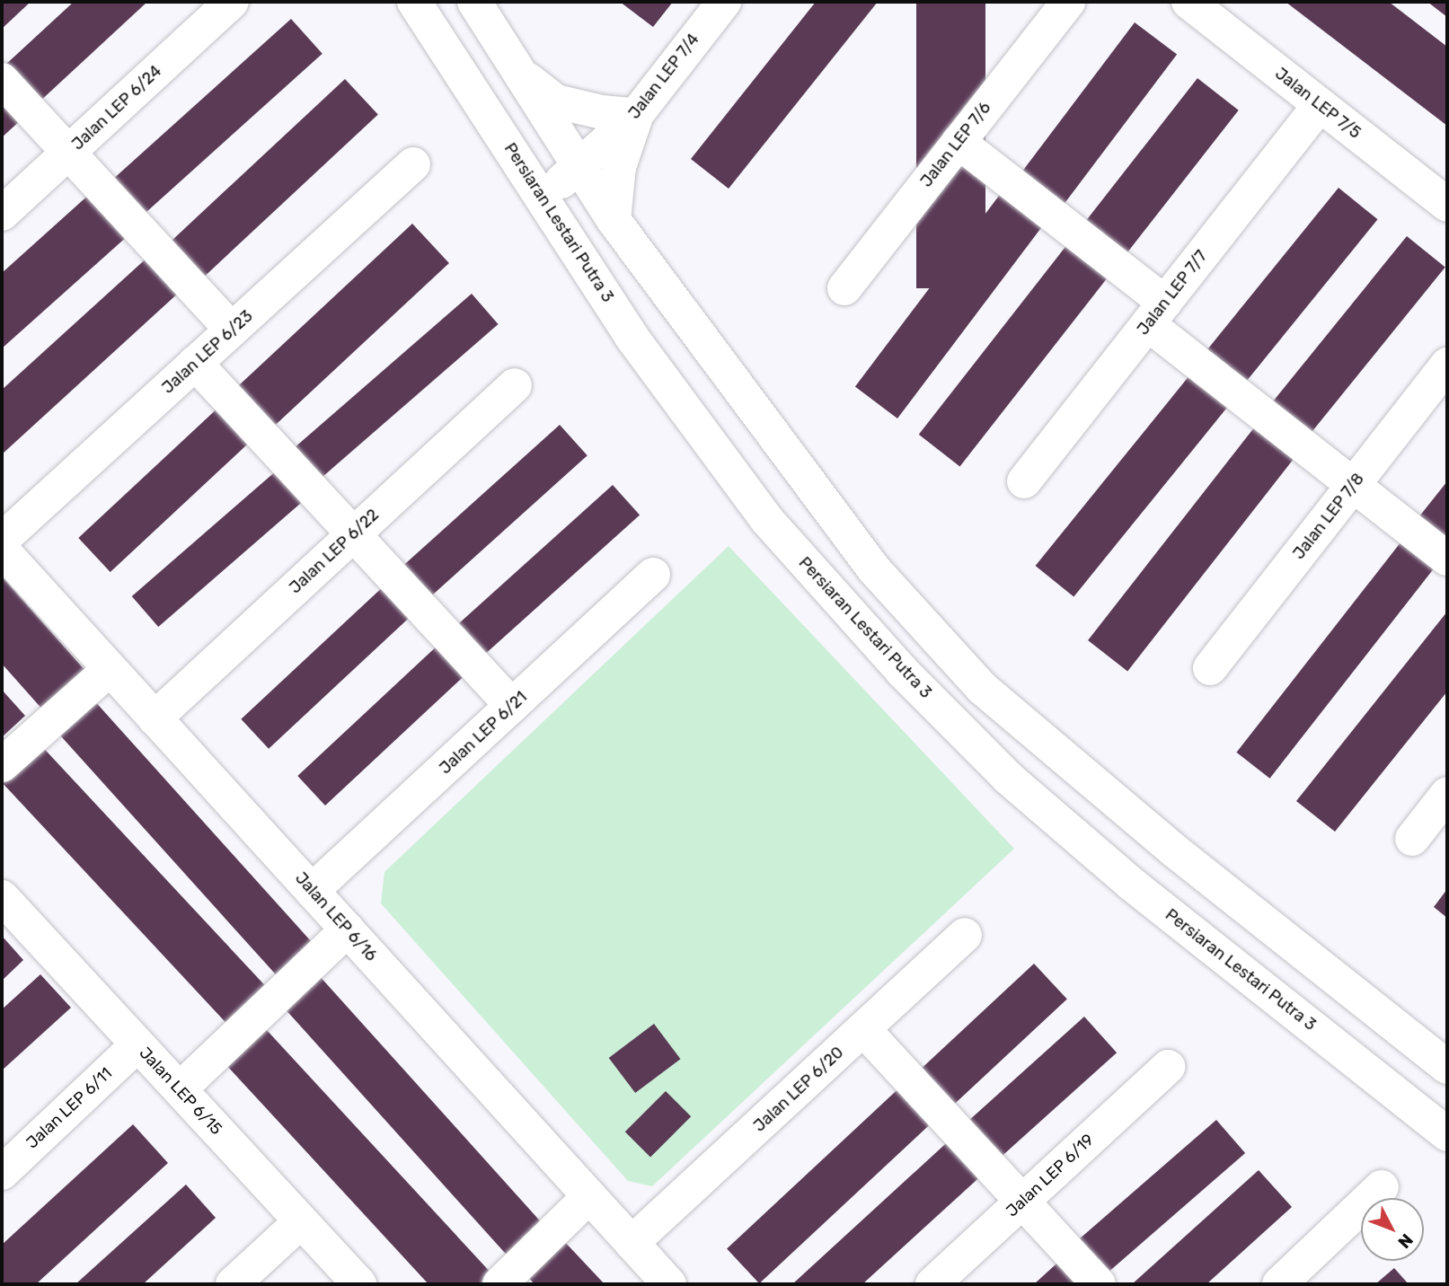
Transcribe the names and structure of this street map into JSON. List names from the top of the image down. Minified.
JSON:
{"streets":{"street":["Jalan LEP 7/4","Jalan LEP 7/5","Jalan LEP 6/24","Jalan LEP 7/6","Persiaran Lestari Putra 3","Jalan LEP 7/7","Jalan LEP 6/23","Jalan LEP 7/8","Jalan LEP 6/22","Jalan LEP 6/21","Jalan LEP 6/16","Jalan LEP 6/20","Jalan LEP 6/15","Jalan LEP 6/11","Jalan LEP 6/19"]},"crossings":[["Jalan LEP 7/4","Persiaran Lestari Putra 3"],["Jalan LEP 7/5","Jalan LEP 7/7"],["Jalan LEP 6/22","Jalan LEP 6/16"],["Jalan LEP 6/21","Jalan LEP 6/16"],["Jalan LEP 6/16","Jalan LEP 6/20"],["Jalan LEP 6/15","Jalan LEP 6/11"]],"north":"bottom right"}
